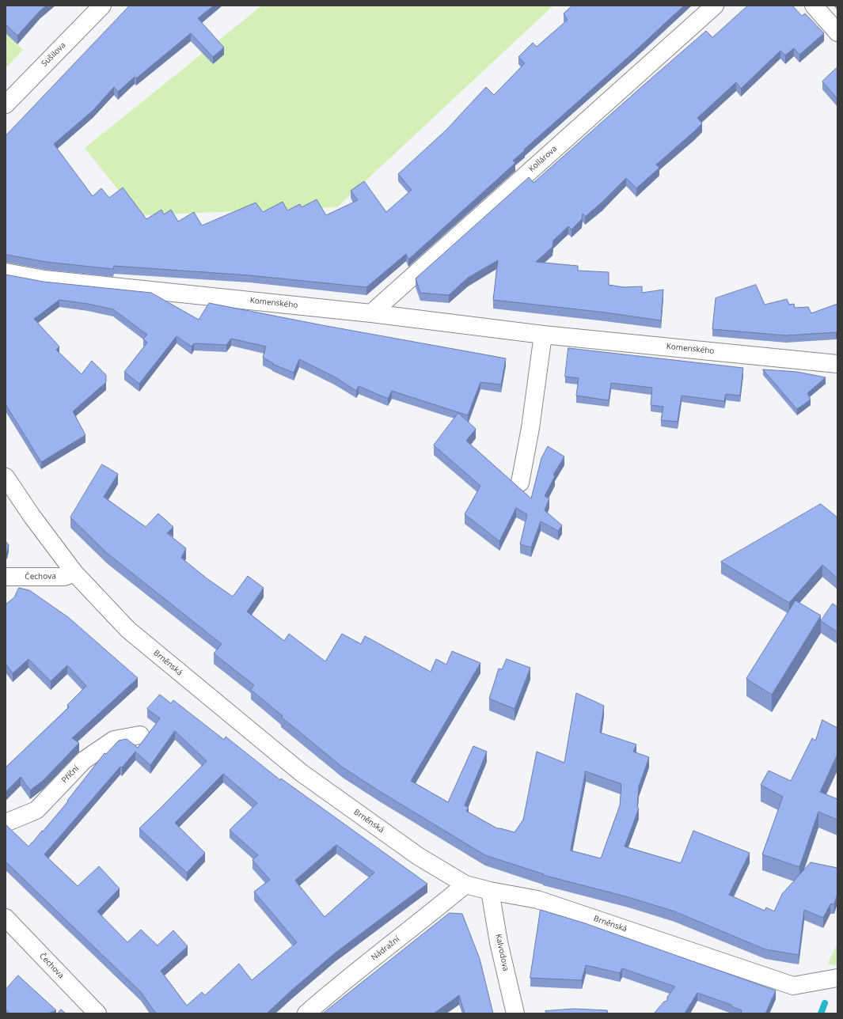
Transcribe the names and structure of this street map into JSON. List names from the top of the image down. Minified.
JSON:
{"streets":{"street":["Sušilova","Kollárova","Komenského","Čechova","Brněnská","Příční","Nádražní","Kalvodova"]},"crossings":[["Kollárova","Komenského"],["Čechova","Brněnská"],["Brněnská","Nádražní"],["Brněnská","Kalvodova"]]}
